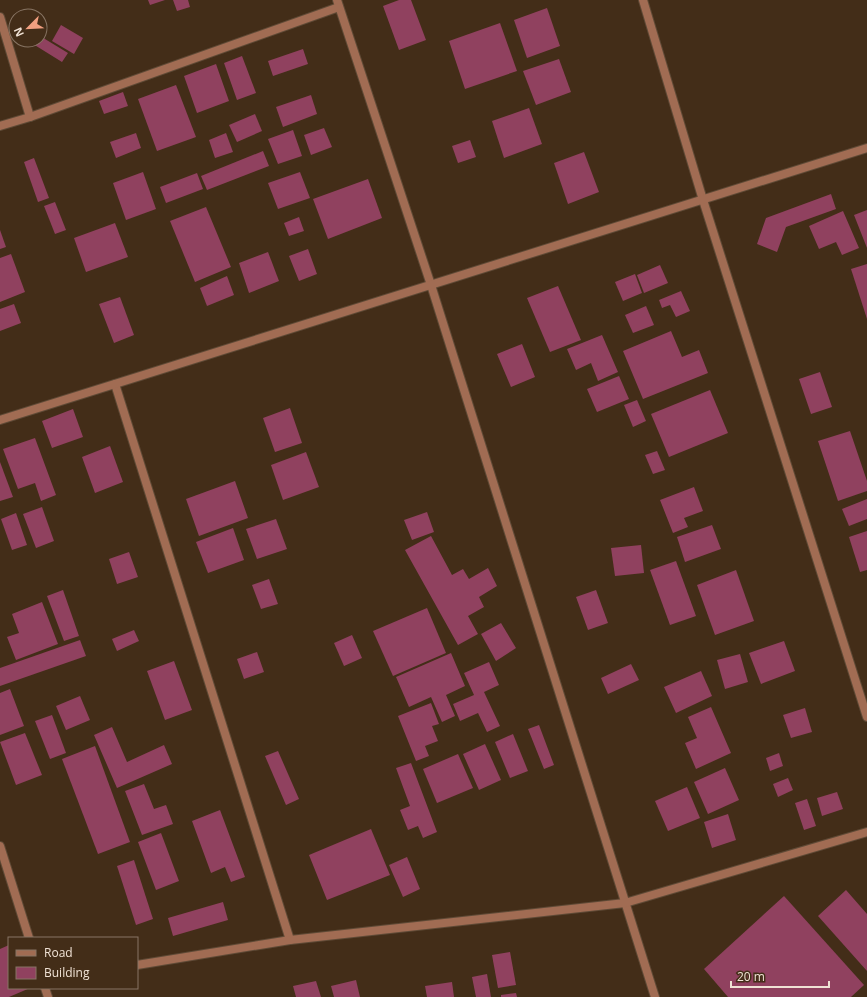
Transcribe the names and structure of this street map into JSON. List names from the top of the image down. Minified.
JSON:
{"legend":["Road","Building"],"scale_bar":"20 m","north":"bottom left"}
